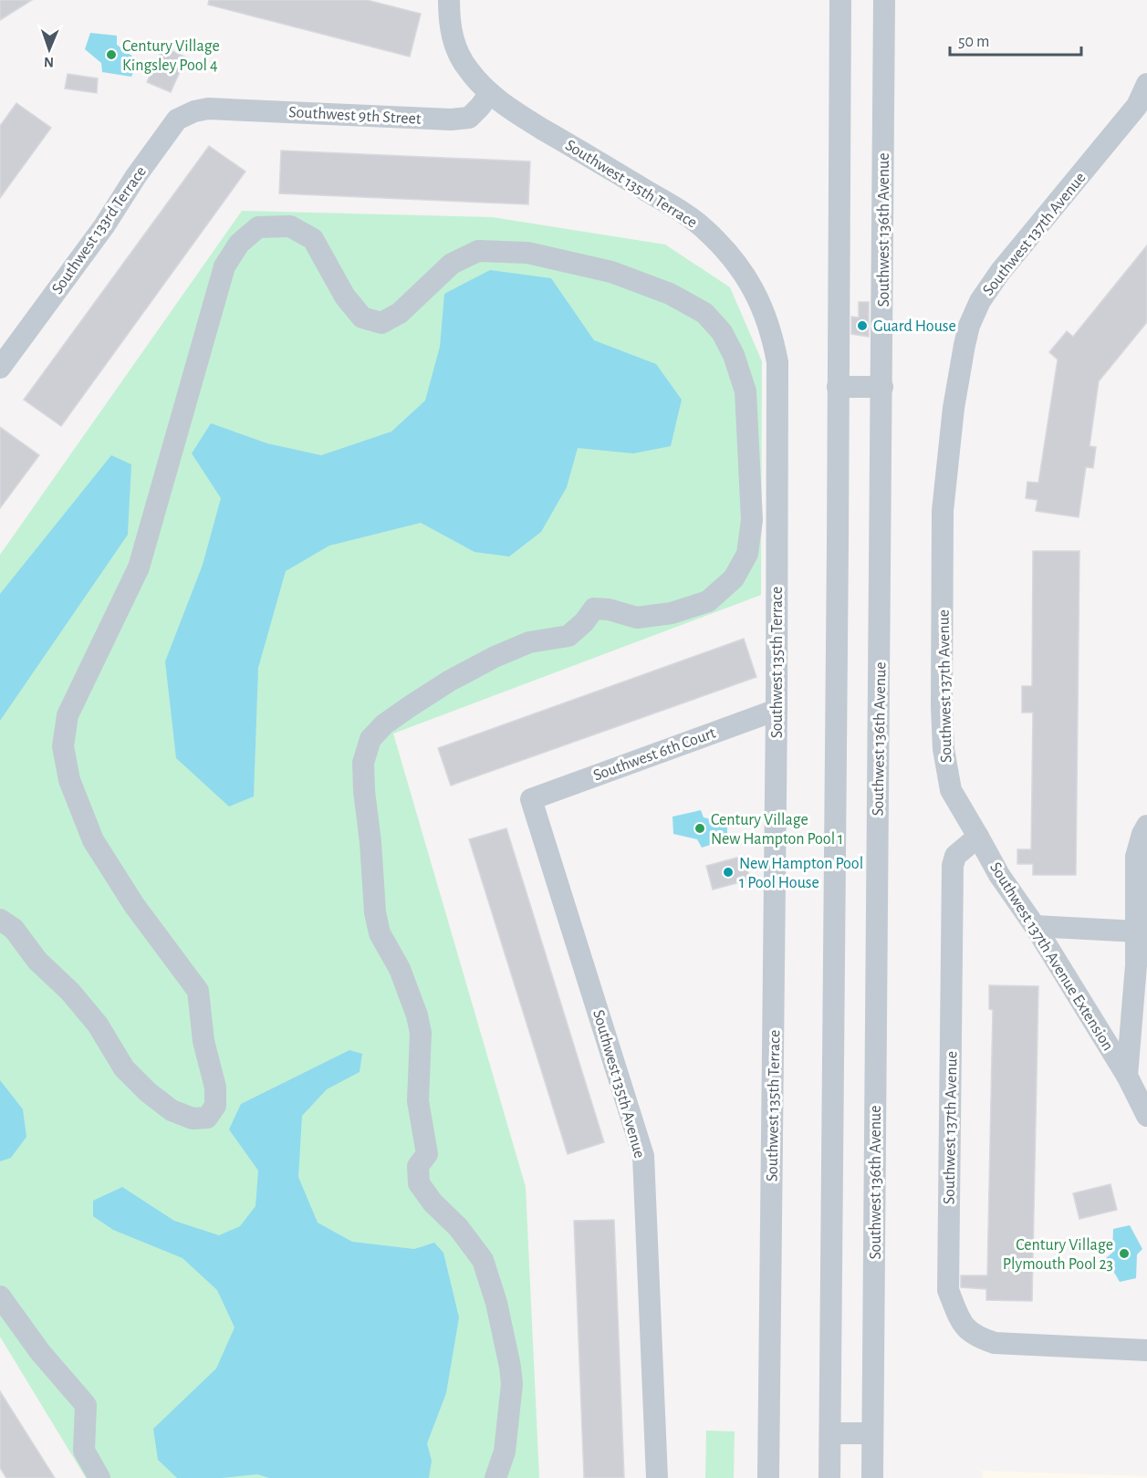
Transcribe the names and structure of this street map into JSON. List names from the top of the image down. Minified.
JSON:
{"streets":{"street":["Southwest 9th Street","Southwest 135th Terrace","Southwest 133rd Terrace","Southwest 136th Avenue","Southwest 137th Avenue","Southwest 6th Court","Southwest 137th Avenue Extension","Southwest 135th Avenue"]},"crossings":[["Southwest 9th Street","Southwest 135th Terrace"],["Southwest 9th Street","Southwest 133rd Terrace"],["Southwest 135th Terrace","Southwest 6th Court"],["Southwest 137th Avenue","Southwest 137th Avenue Extension"],["Southwest 6th Court","Southwest 135th Avenue"]],"places":["Century Village Kingsley Pool 4","Guard House","Century Village New Hampton Pool 1","New Hampton Pool 1 Pool House","Century Village Plymouth Pool 23"],"scale_bar":"50 m","north":"bottom"}
